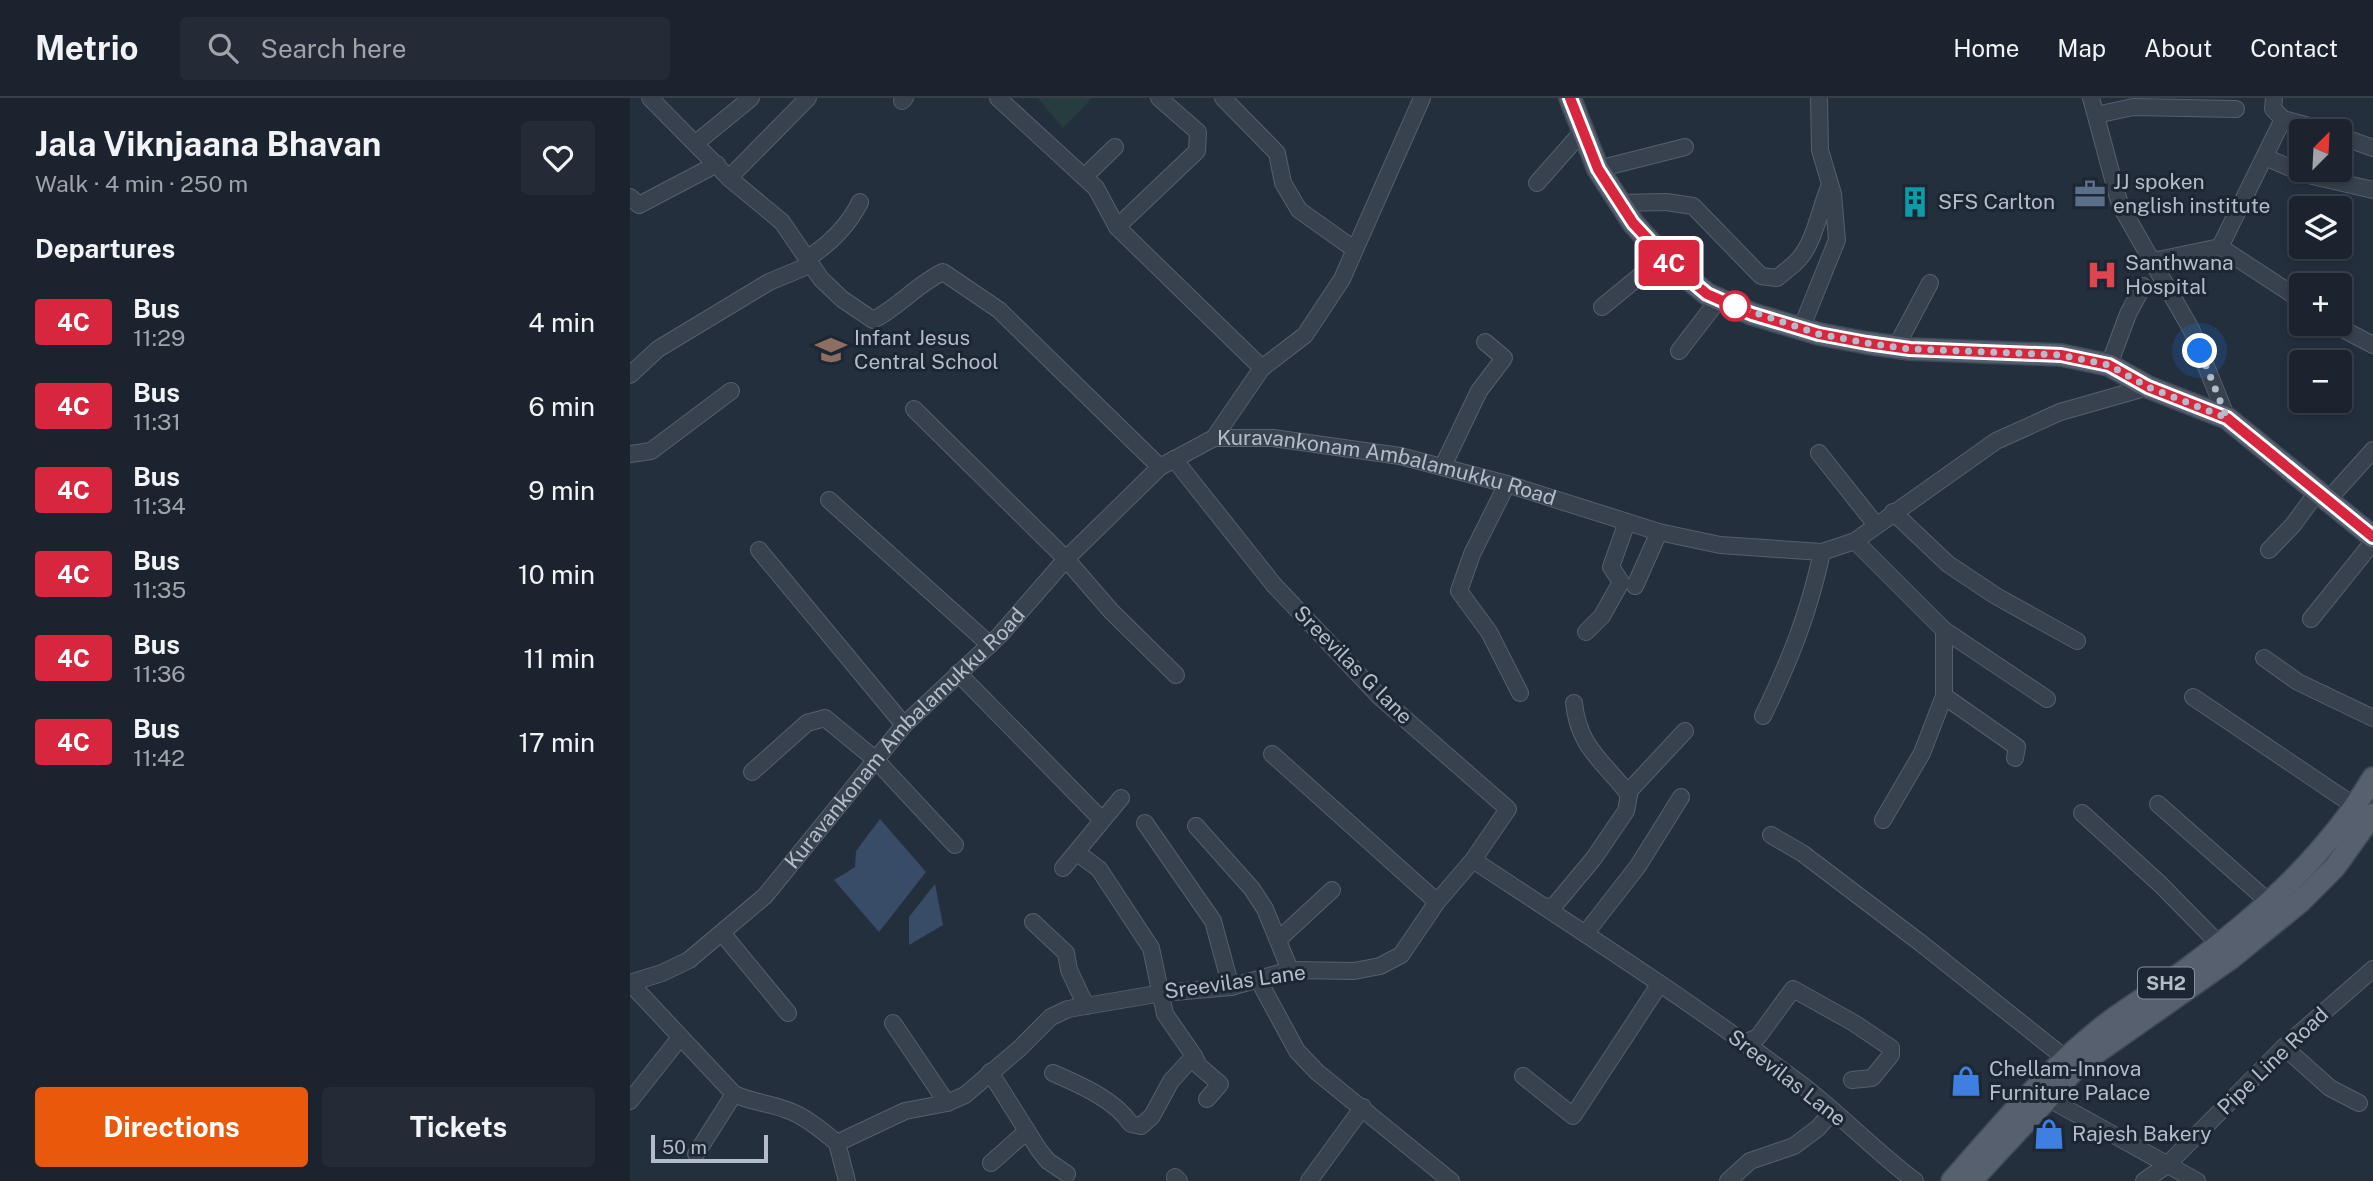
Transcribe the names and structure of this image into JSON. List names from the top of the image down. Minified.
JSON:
{"streets":{"main road":["SH2"],"street":["Kuravankonam Ambalamukku Road","Sreevilas G lane","Sreevilas Lane","Pipe Line Road"]},"crossings":[["Kuravankonam Ambalamukku Road","Sreevilas G lane"],["Sreevilas G lane","Sreevilas Lane"]],"places":{"office":["JJ spoken english institute"],"building":["SFS Carlton"],"hospital":["Santhwana Hospital"],"school or university":["Infant Jesus Central School"],"shop":["Chellam-Innova Furniture Palace","Rajesh Bakery"]},"lines":["bus line 4C"],"scale_bar":"50 m","north":"top right","page":{"header":"Metrio","search":"Search here","nav":["Home","Map","About","Contact"],"heading":[["Jala Viknjaana Bhavan","Walk · 4 min · 250 m"],"Departures"],"on_map":"4C","map_buttons":["+","−"],"list":[{"mark":"4C","name":"Bus","note":"11:29","value":"4 min"},{"mark":"4C","name":"Bus","note":"11:31","value":"6 min"},{"mark":"4C","name":"Bus","note":"11:34","value":"9 min"},{"mark":"4C","name":"Bus","note":"11:35","value":"10 min"},{"mark":"4C","name":"Bus","note":"11:36","value":"11 min"},{"mark":"4C","name":"Bus","note":"11:42","value":"17 min"}],"buttons":["Directions","Tickets"],"scale":"50 m"}}
